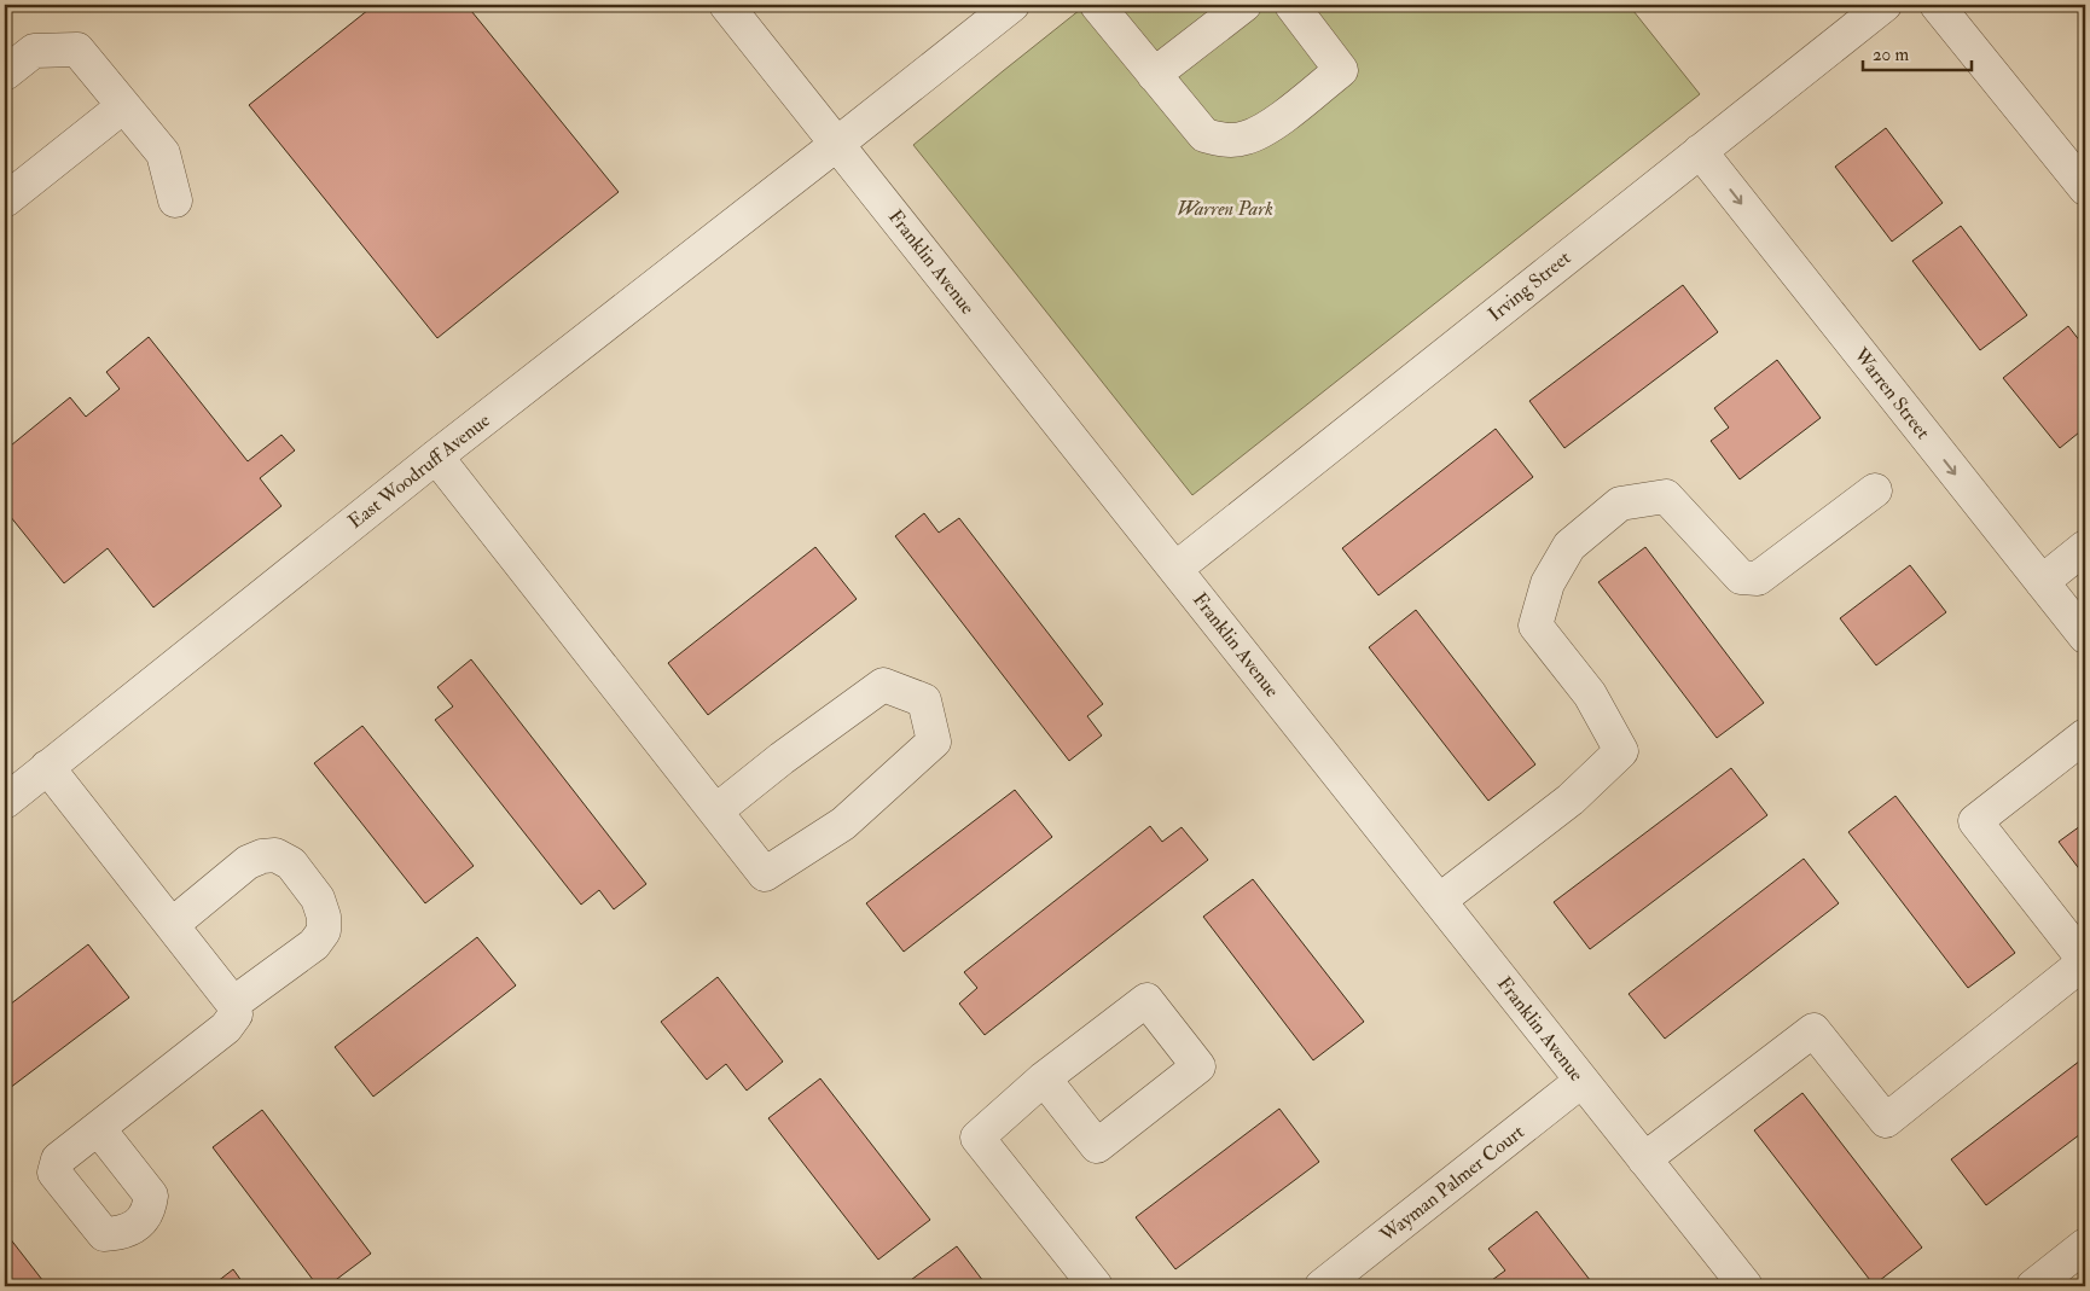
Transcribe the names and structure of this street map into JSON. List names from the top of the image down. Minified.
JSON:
{"streets":{"street":["Franklin Avenue","Irving Street","Warren Street","East Woodruff Avenue","Wayman Palmer Court"]},"crossings":[["Franklin Avenue","Irving Street"],["Franklin Avenue","East Woodruff Avenue"],["Franklin Avenue","Wayman Palmer Court"],["Irving Street","Warren Street"]],"parks":["Warren Park"],"scale_bar":"20 m"}
